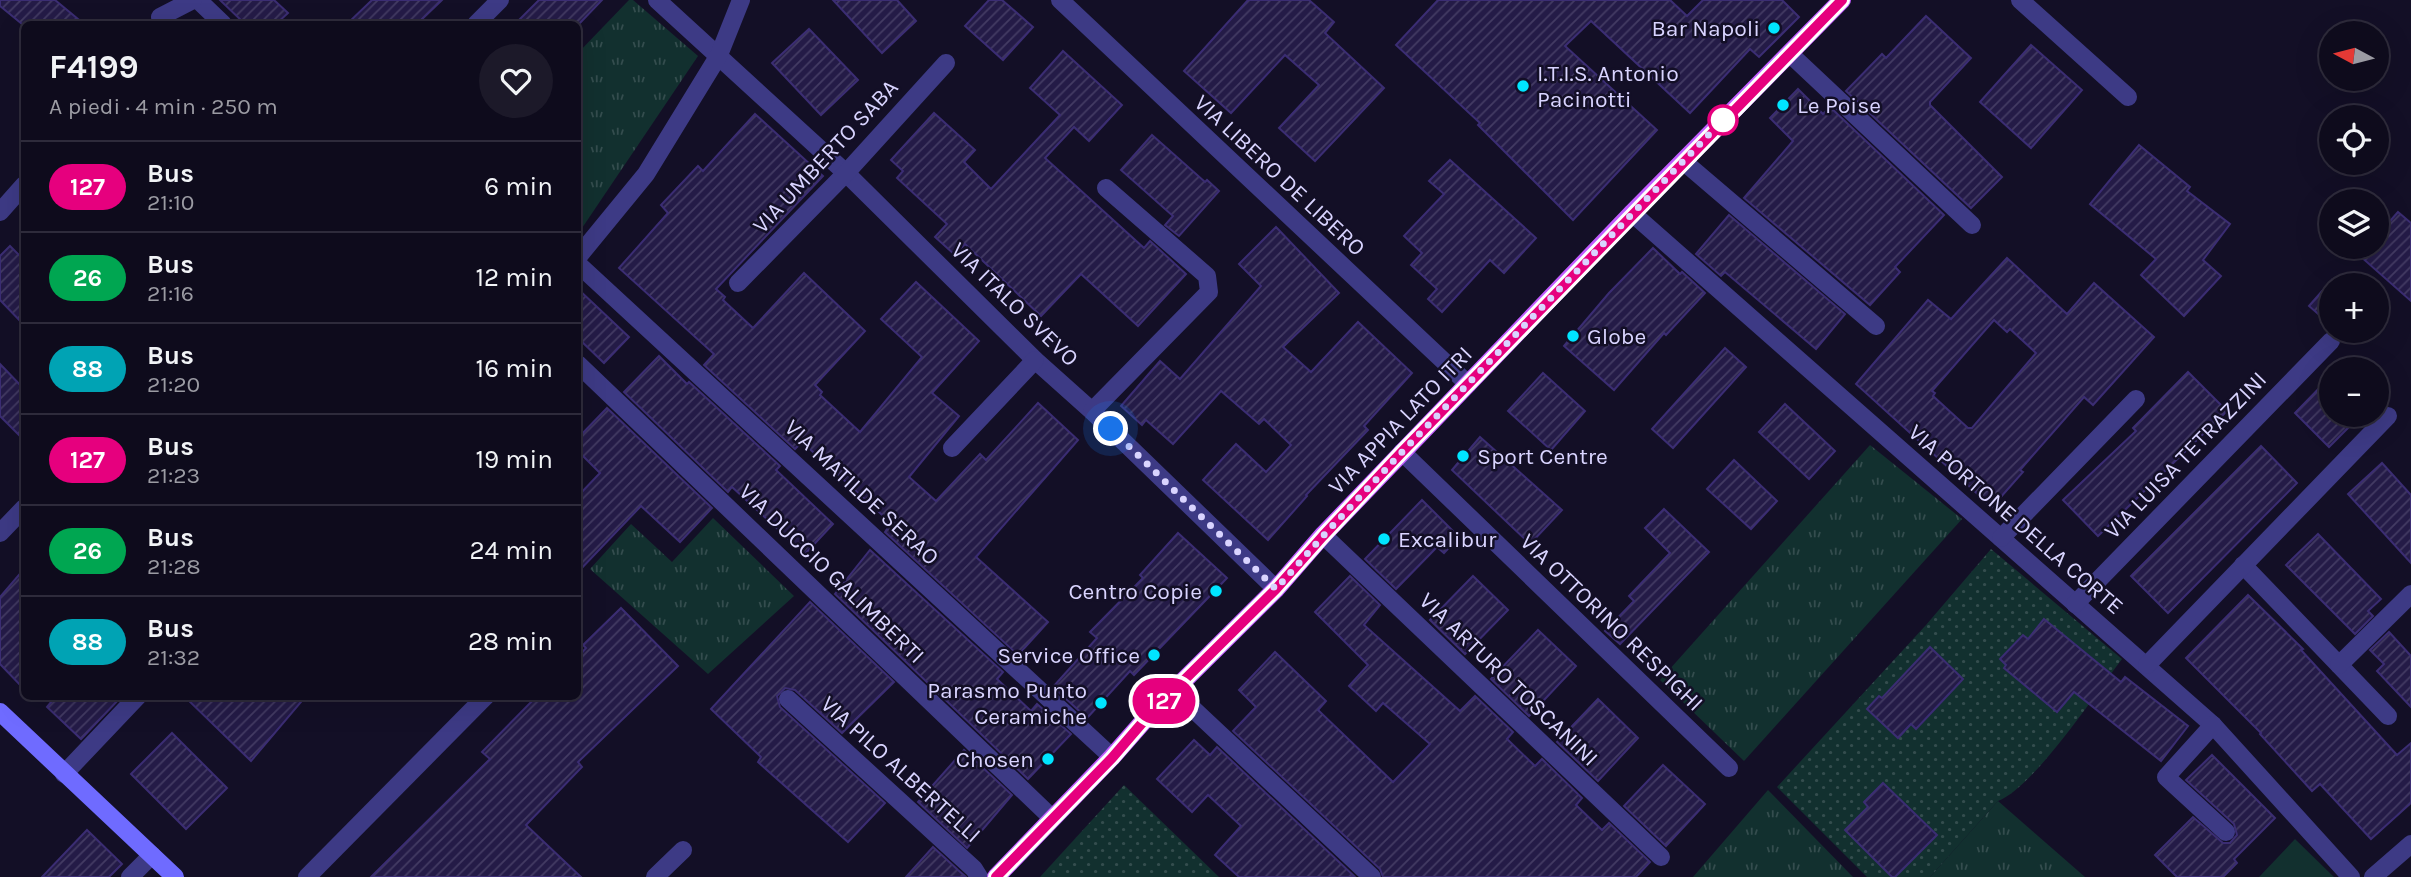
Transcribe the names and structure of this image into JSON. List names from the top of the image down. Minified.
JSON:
{"streets":{"main road":["VIA APPIA LATO ITRI"],"street":["VIA UMBERTO SABA","VIA LIBERO DE LIBERO","VIA ITALO SVEVO","VIA LUISA TETRAZZINI","VIA MATILDE SERAO","VIA PORTONE DELLA CORTE","VIA DUCCIO GALIMBERTI","VIA OTTORINO RESPIGHI","VIA ARTURO TOSCANINI","VIA PILO ALBERTELLI"]},"crossings":[["VIA UMBERTO SABA","VIA ITALO SVEVO"],["VIA LIBERO DE LIBERO","VIA APPIA LATO ITRI"],["VIA ITALO SVEVO","VIA APPIA LATO ITRI"],["VIA APPIA LATO ITRI","VIA MATILDE SERAO"],["VIA APPIA LATO ITRI","VIA PORTONE DELLA CORTE"],["VIA APPIA LATO ITRI","VIA DUCCIO GALIMBERTI"],["VIA APPIA LATO ITRI","VIA OTTORINO RESPIGHI"],["VIA APPIA LATO ITRI","VIA ARTURO TOSCANINI"],["VIA LUISA TETRAZZINI","VIA PORTONE DELLA CORTE"]],"places":["Bar Napoli","I.T.I.S. Antonio Pacinotti","Le Poise","Globe","Sport Centre","Excalibur","Centro Copie","Service Office","Parasmo Punto Ceramiche","Chosen"],"lines":["bus line 127"],"north":"left","page":{"on_map":"127","map_buttons":["+","−"],"heading":["F4199","A piedi · 4 min · 250 m"],"list":[{"mark":"127","name":"Bus","note":"21:10","value":"6 min"},{"mark":"26","name":"Bus","note":"21:16","value":"12 min"},{"mark":"88","name":"Bus","note":"21:20","value":"16 min"},{"mark":"127","name":"Bus","note":"21:23","value":"19 min"},{"mark":"26","name":"Bus","note":"21:28","value":"24 min"},{"mark":"88","name":"Bus","note":"21:32","value":"28 min"}]}}
